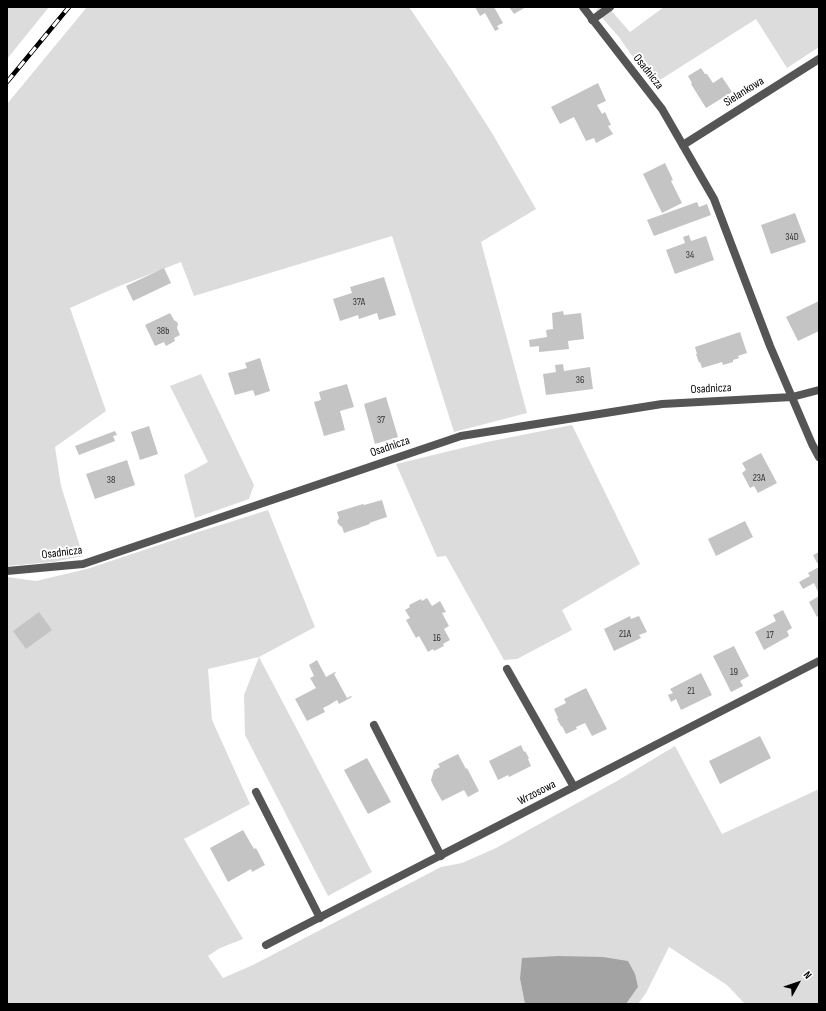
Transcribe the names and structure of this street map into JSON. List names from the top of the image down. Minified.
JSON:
{"streets":{"street":["Osadnicza","Sielankowa","Wrzosowa"]},"crossings":[["Osadnicza","Sielankowa"]],"house_numbers":["34D","34","37A","38b","36","37","23A","38","21A","17","16","19","21"],"north":"top right"}
